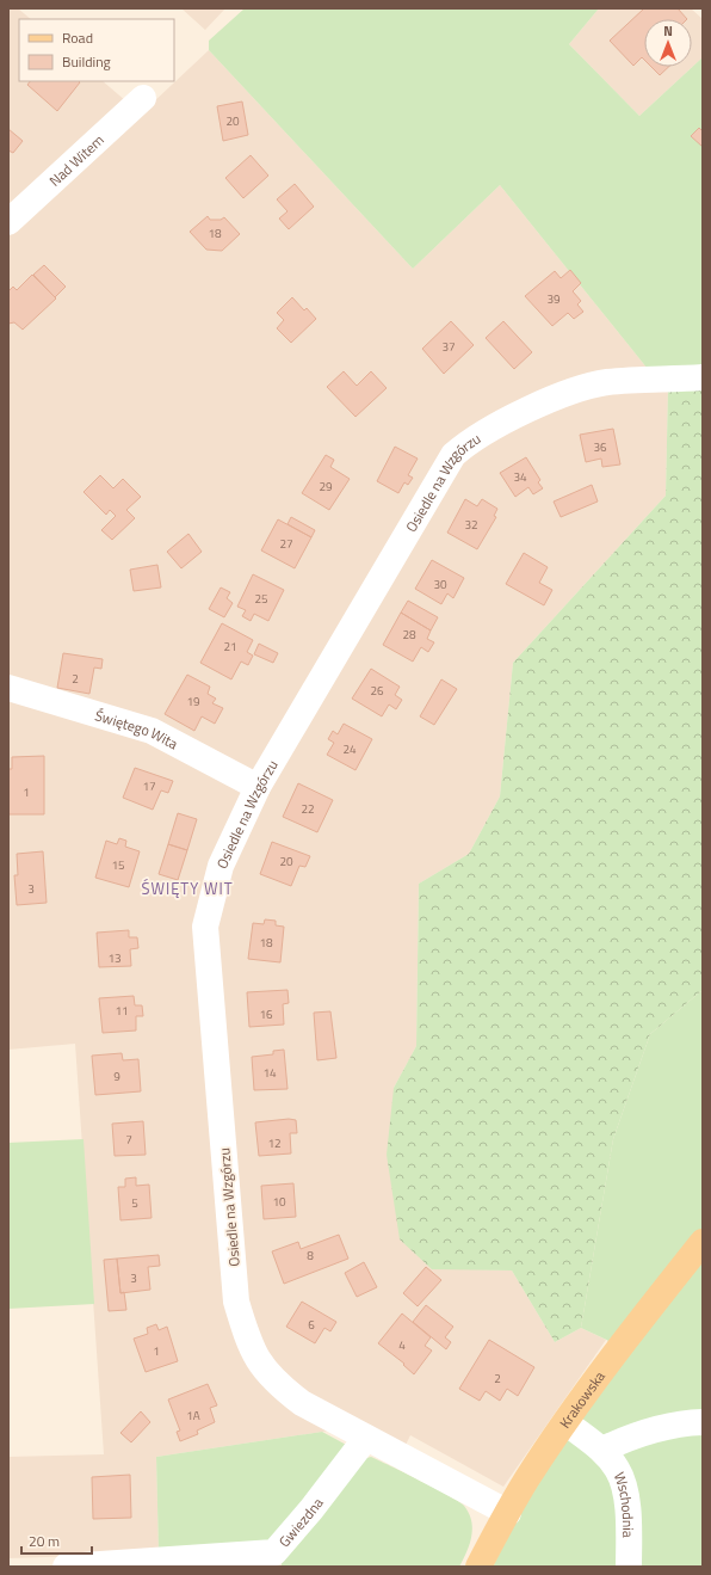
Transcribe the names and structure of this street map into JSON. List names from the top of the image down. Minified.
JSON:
{"streets":{"main road":["Krakowska"],"street":["Nad Witem","Osiedle na Wzgórzu","Świętego Wita","Wschodnia","Gwiezdna"]},"crossings":[["Osiedle na Wzgórzu","Świętego Wita"],["Osiedle na Wzgórzu","Krakowska"],["Osiedle na Wzgórzu","Gwiezdna"],["Krakowska","Wschodnia"]],"districts":["ŚWIĘTY WIT"],"house_numbers":["20","18","39","37","36","34","29","32","27","30","25","28","21","2","26","19","24","17","1","22","20","15","3","18","13","11","16","14","9","7","12","10","5","8","3","6","4","1","2","1A"],"legend":["Road","Building"],"scale_bar":"20 m","north":"top"}
